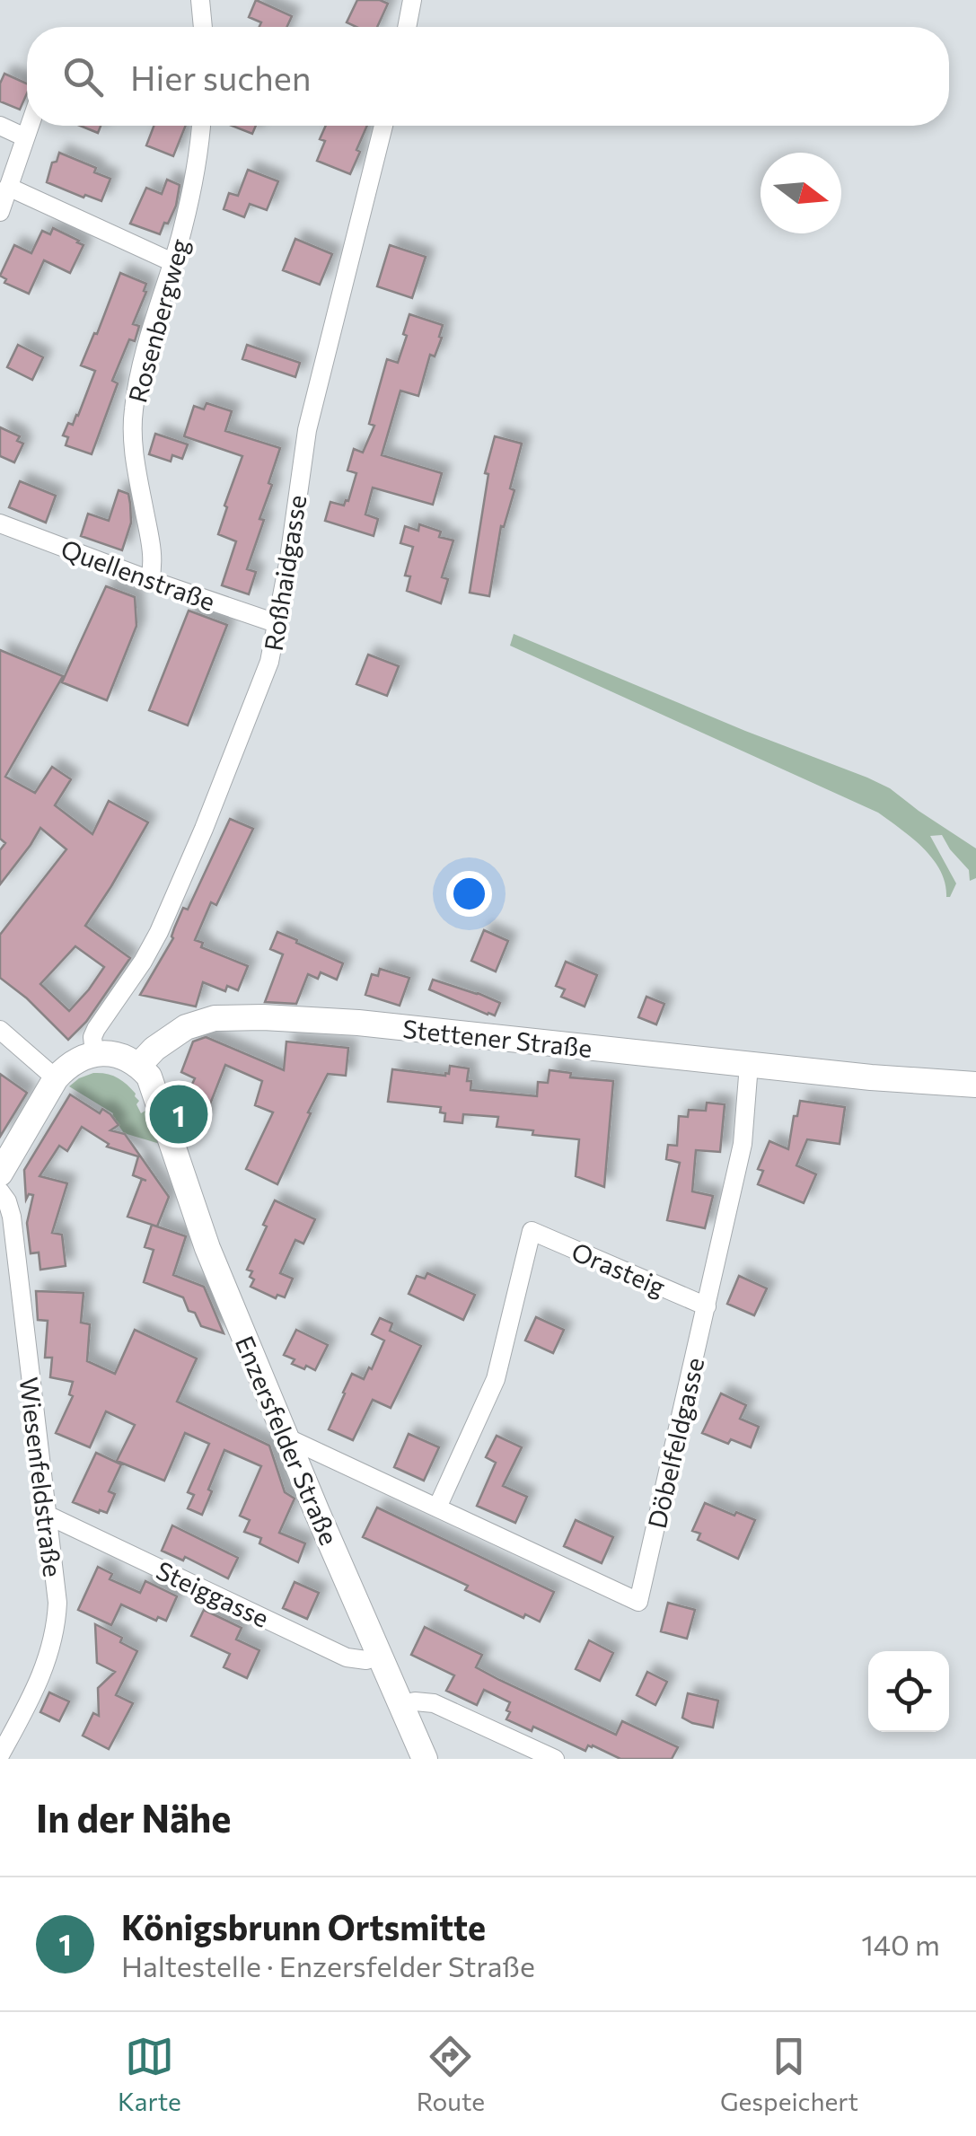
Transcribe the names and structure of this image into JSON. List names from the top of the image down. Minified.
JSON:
{"streets":{"street":["Rosenbergweg","Roßhaidgasse","Quellenstraße","Stettener Straße","Orasteig","Enzersfelder Straße","Döbelfeldgasse","Wiesenfeldstraße","Steiggasse"]},"crossings":[["Rosenbergweg","Quellenstraße"],["Roßhaidgasse","Quellenstraße"],["Stettener Straße","Enzersfelder Straße"],["Stettener Straße","Döbelfeldgasse"],["Orasteig","Döbelfeldgasse"],["Enzersfelder Straße","Döbelfeldgasse"],["Enzersfelder Straße","Steiggasse"],["Wiesenfeldstraße","Steiggasse"]],"north":"right","page":{"search":"Hier suchen","pins":"1","heading":"In der Nähe","list":[{"mark":"1","name":"Königsbrunn Ortsmitte","note":"Haltestelle · Enzersfelder Straße","value":"140 m"}],"nav":["Karte","Route","Gespeichert"]}}
